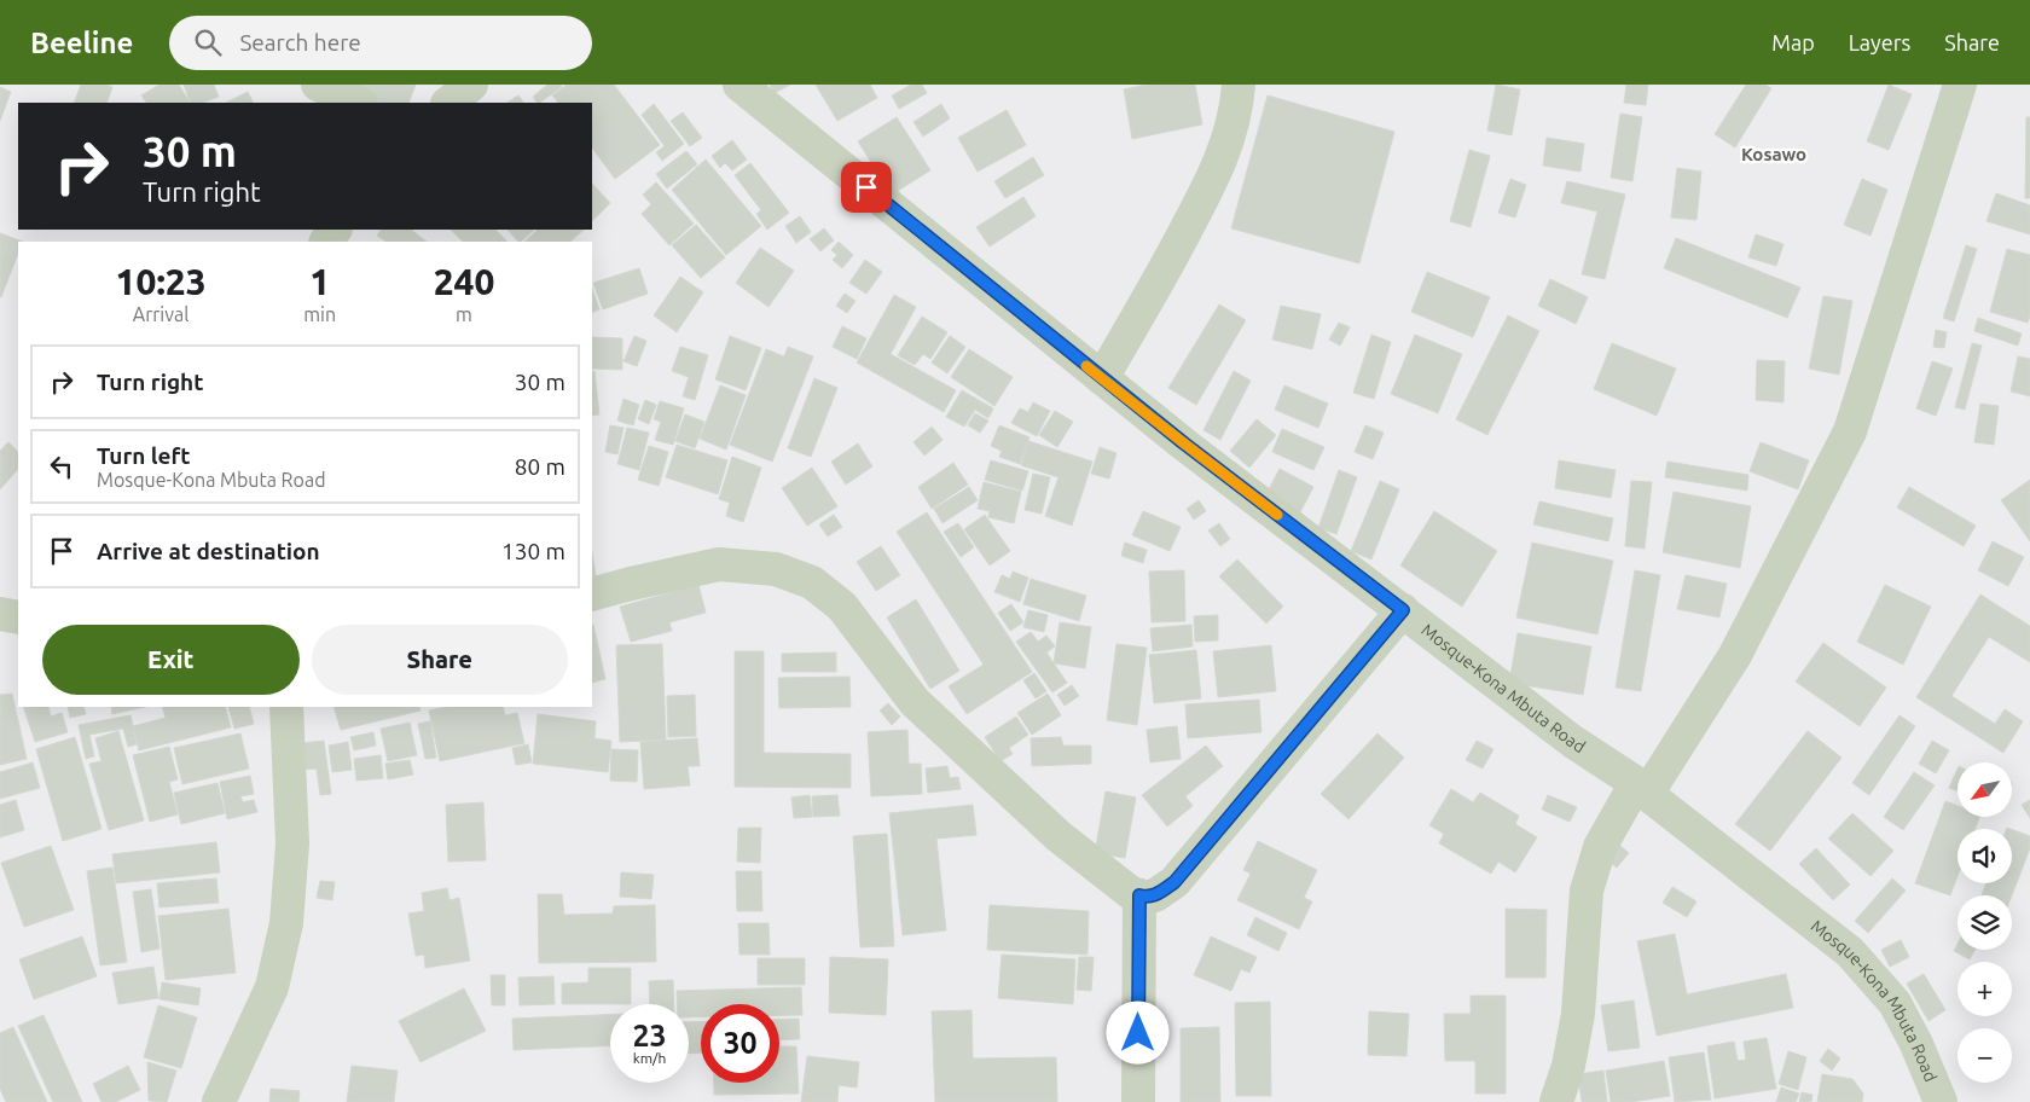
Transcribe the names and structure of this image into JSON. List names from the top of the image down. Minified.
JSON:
{"streets":{"street":["Mosque-Kona Mbuta Road"]},"districts":["Kosawo"],"north":"bottom left","page":{"header":"Beeline","search":"Search here","nav":["Map","Layers","Share"],"turn":["30 m","Turn right"],"eta":["10:23","Arrival","1","min","240","m"],"list":[{"name":"Turn right","value":"30 m"},{"name":"Turn left","note":"Mosque-Kona Mbuta Road","value":"80 m"},{"name":"Arrive at destination","value":"130 m"}],"buttons":["Exit","Share"],"map_buttons":["+","−"],"speed":"23 km/h","limit":"30"}}
